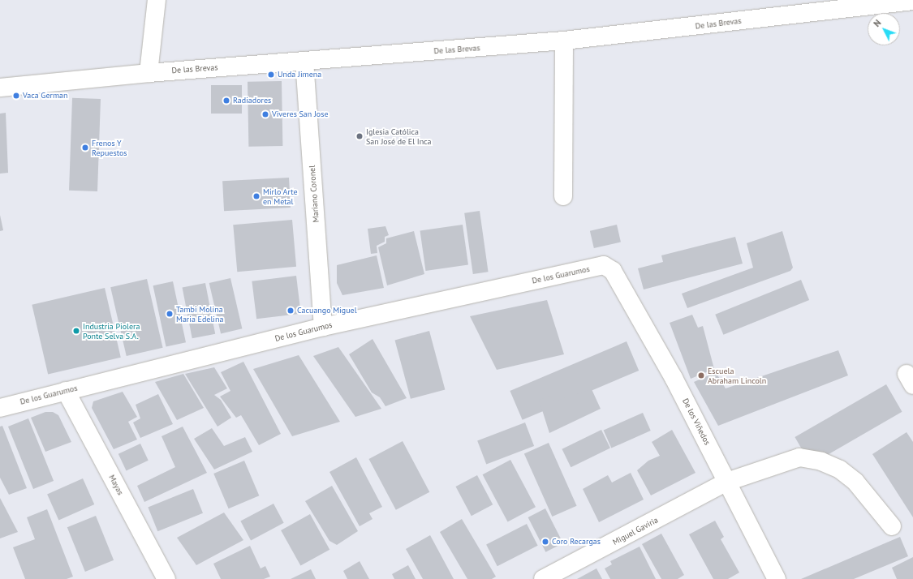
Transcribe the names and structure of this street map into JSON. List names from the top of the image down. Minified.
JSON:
{"streets":{"street":["De las Brevas","Mariano Coronel","De los Guarumos","De los Viñedos","Mayas","Miguel Gaviria"]},"crossings":[["De las Brevas","Mariano Coronel"],["Mariano Coronel","De los Guarumos"],["De los Guarumos","De los Viñedos"],["De los Guarumos","Mayas"],["De los Viñedos","Miguel Gaviria"]],"places":["Unda Jimena","Vaca German","Radiadores","Viveres San Jose","Iglesia Católica San José de El Inca","Frenos Y Repuestos","Mirlo Arte en Metal","Cacuango Miguel","Tambi Molina Maria Edelina","Industria Piolera Ponte Selva S.A.","Escuela Abraham Lincoln","Coro Recargas"],"north":"top left"}
